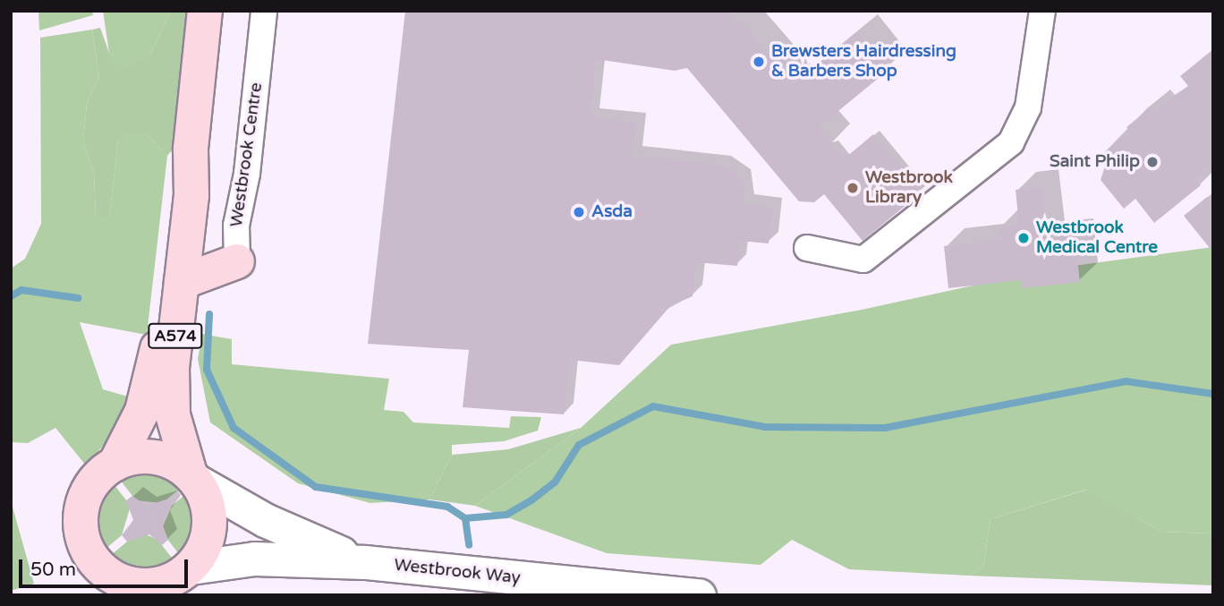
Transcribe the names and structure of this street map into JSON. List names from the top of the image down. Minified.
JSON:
{"streets":{"main road":["A574"],"street":["Westbrook Centre","Westbrook Way"]},"crossings":[["A574","Westbrook Way"]],"places":["Brewsters Hairdressing & Barbers Shop","Saint Philip","Westbrook Library","Asda","Westbrook Medical Centre"],"scale_bar":"50 m"}
